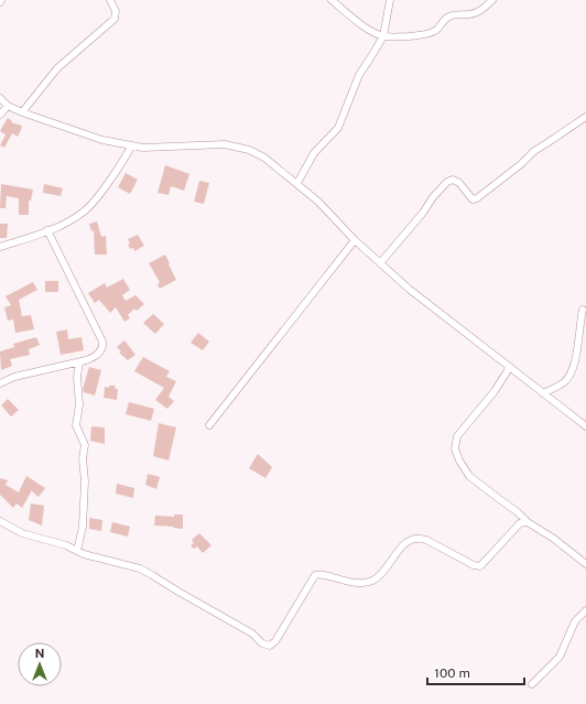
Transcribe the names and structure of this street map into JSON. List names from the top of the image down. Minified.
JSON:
{"scale_bar":"100 m","north":"top"}
